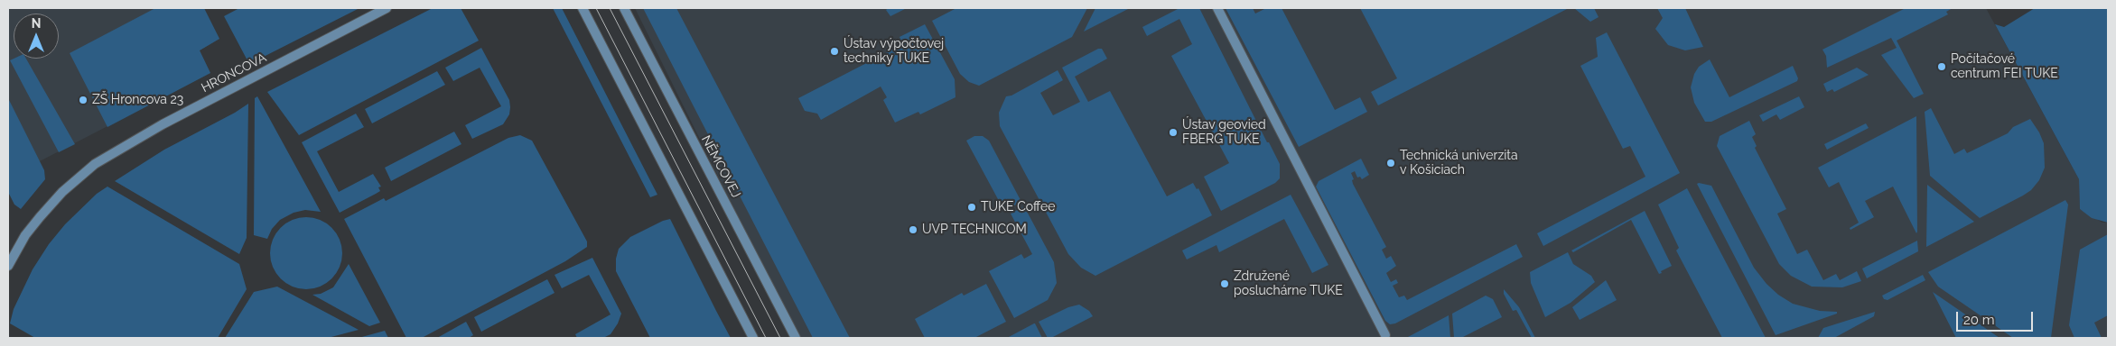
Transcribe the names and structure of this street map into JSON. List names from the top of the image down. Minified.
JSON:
{"streets":{"street":["HRONCOVA","NĚMCOVEJ"]},"places":["Ústav výpočtovej techniky TUKE","Počítačové centrum FEI TUKE","ZŠ Hroncova 23","Ústav geovied FBERG TUKE","Technická univerzita v Košiciach","TUKE Coffee","UVP TECHNICOM","Združené posluchárne TUKE"],"scale_bar":"20 m","north":"top"}
